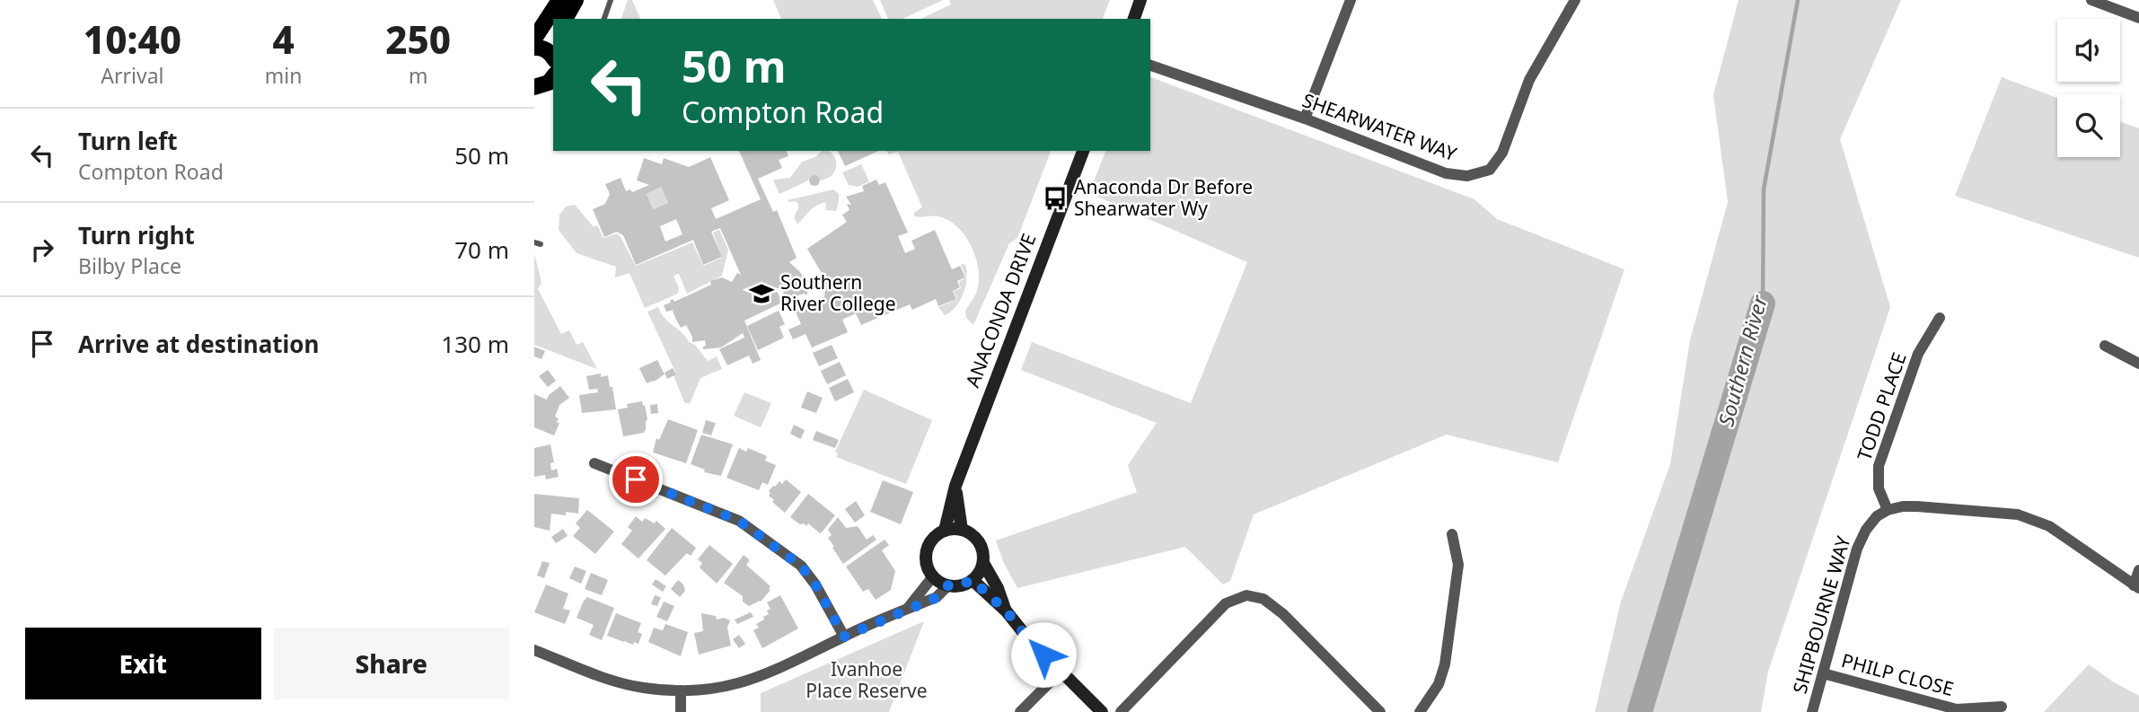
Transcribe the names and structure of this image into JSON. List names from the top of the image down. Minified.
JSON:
{"streets":{"main road":["ANACONDA DRIVE"],"street":["SHEARWATER WAY","TODD PLACE","SHIPBOURNE WAY","PHILP CLOSE"]},"crossings":[["TODD PLACE","SHIPBOURNE WAY"],["SHIPBOURNE WAY","PHILP CLOSE"]],"water":["Southern River"],"parks":["Ivanhoe Place Reserve"],"places":{"bus stop":["Anaconda Dr Before Shearwater Wy"],"school or university":["Southern River College"]},"page":{"eta":["10:40","Arrival","4","min","250","m"],"turn":["50 m","Compton Road"],"list":[{"name":"Turn left","note":"Compton Road","value":"50 m"},{"name":"Turn right","note":"Bilby Place","value":"70 m"},{"name":"Arrive at destination","value":"130 m"}],"buttons":["Exit","Share"]}}
